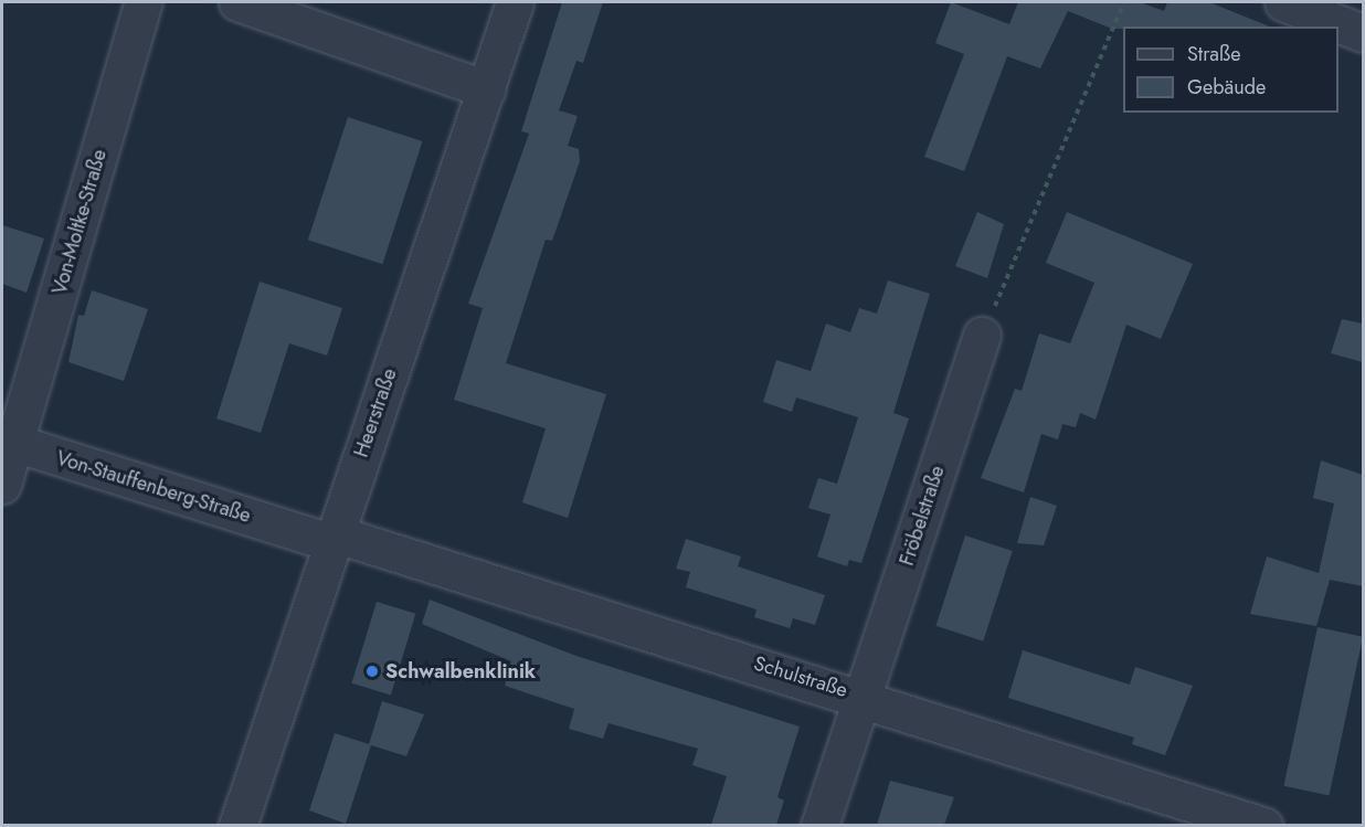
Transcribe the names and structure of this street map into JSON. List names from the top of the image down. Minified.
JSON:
{"streets":{"street":["Von-Moltke-Straße","Heerstraße","Von-Stauffenberg-Straße","Fröbelstraße","Schulstraße"]},"crossings":[["Von-Moltke-Straße","Von-Stauffenberg-Straße"],["Heerstraße","Von-Stauffenberg-Straße"],["Heerstraße","Schulstraße"],["Von-Stauffenberg-Straße","Schulstraße"],["Fröbelstraße","Schulstraße"]],"places":["Schwalbenklinik"],"legend":["Straße","Gebäude"]}
